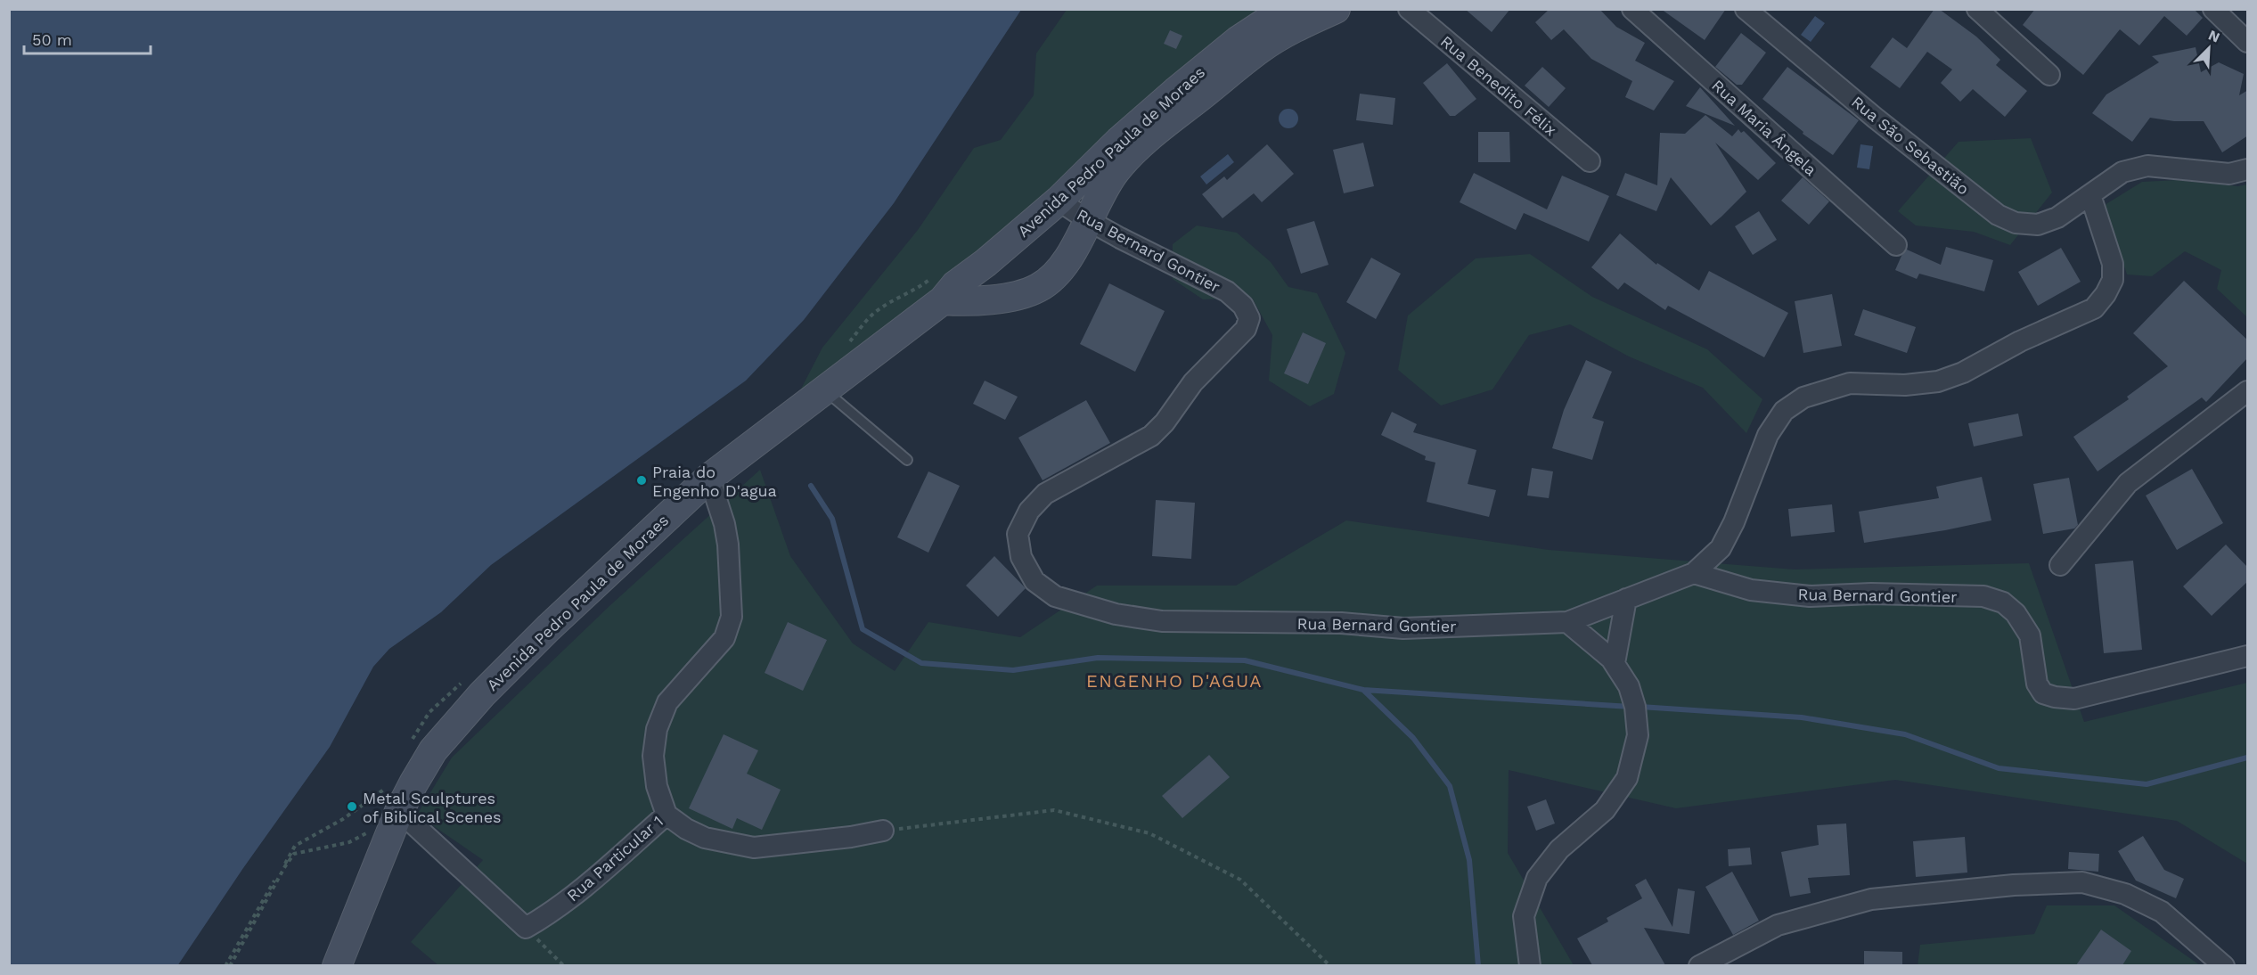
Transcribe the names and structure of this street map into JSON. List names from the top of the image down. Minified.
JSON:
{"streets":{"main road":["Avenida Pedro Paula de Moraes"],"street":["Rua Benedito Félix","Rua Maria Ângela","Rua São Sebastião","Rua Bernard Gontier","Rua Particular 1"]},"crossings":[["Avenida Pedro Paula de Moraes","Rua Bernard Gontier"],["Avenida Pedro Paula de Moraes","Rua Particular 1"]],"districts":["ENGENHO D'AGUA"],"places":["Praia do Engenho D'agua","Metal Sculptures of Biblical Scenes"],"scale_bar":"50 m","north":"top right"}
